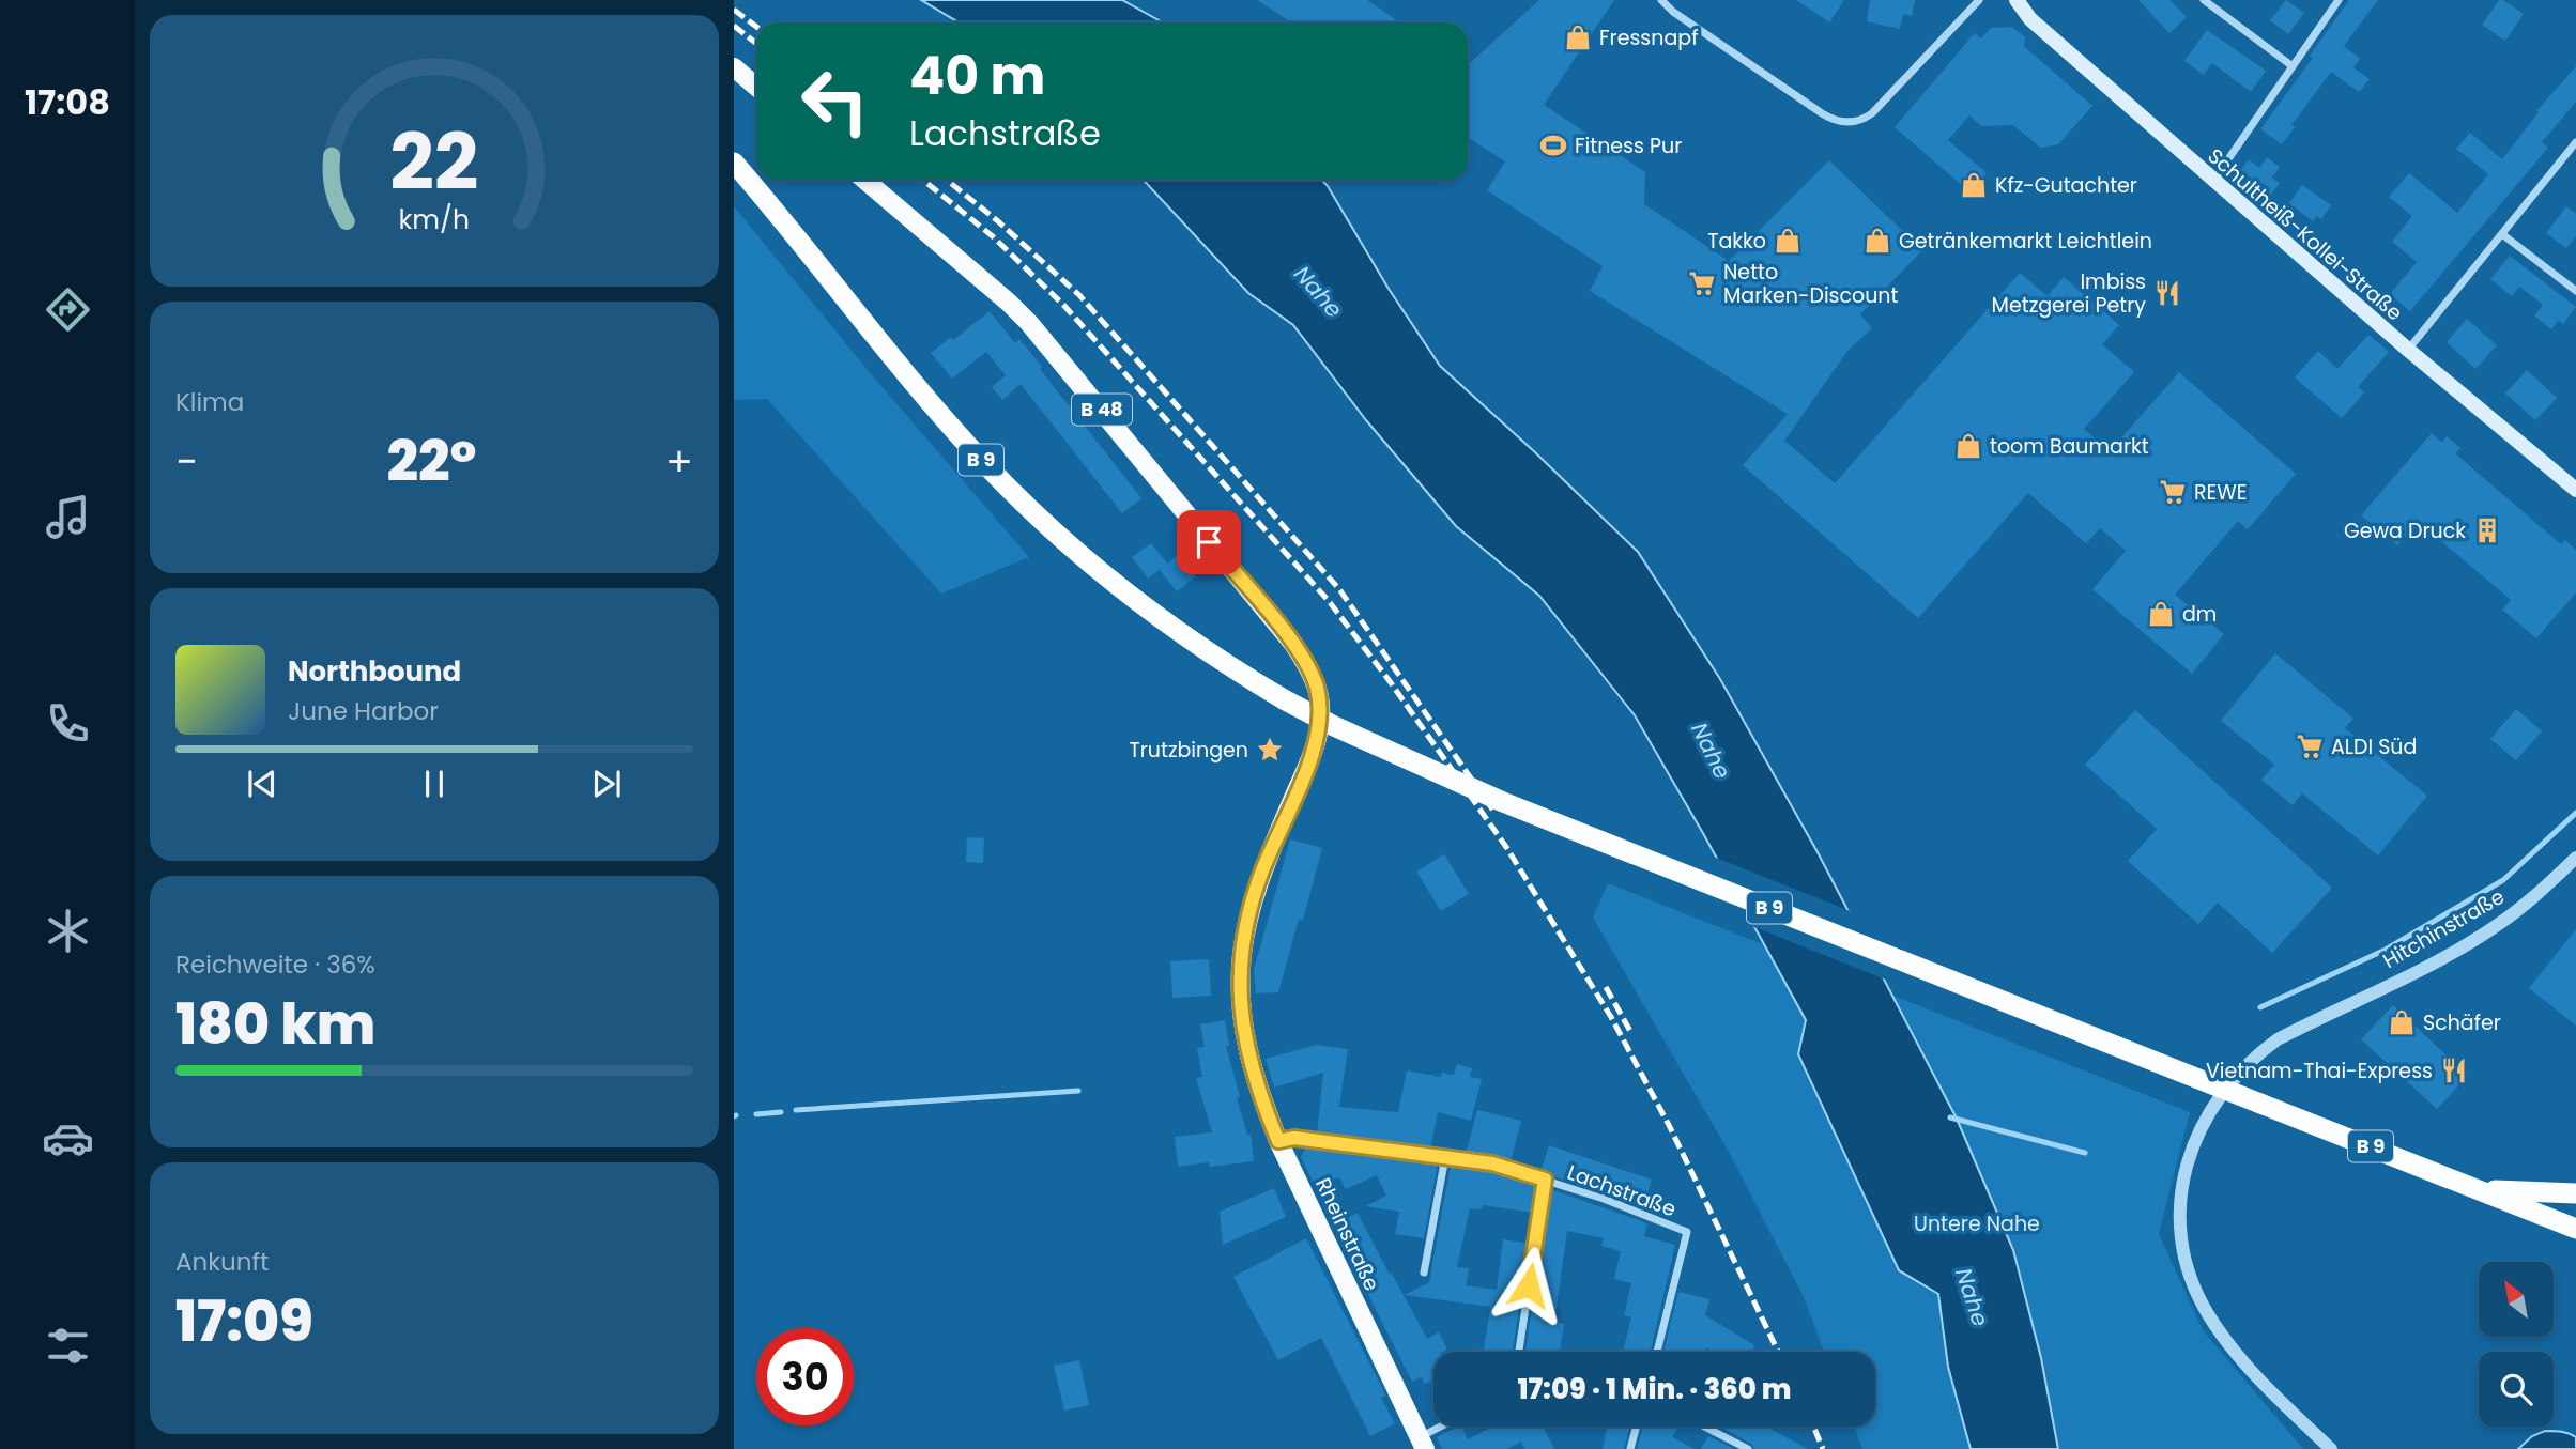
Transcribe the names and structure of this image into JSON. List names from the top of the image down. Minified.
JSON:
{"streets":{"highway":["B 9"],"main road":["Schultheiß-Kollei-Straße","B 48","Rheinstraße"],"street":["Hitchinstraße","Lachstraße"]},"crossings":[["Lachstraße","Rheinstraße"]],"water":["Nahe"],"parks":["Untere Nahe"],"places":{"shop":["Fressnapf","Kfz-Gutachter","Takko","Getränkemarkt Leichtlein","toom Baumarkt","dm","Schäfer"],"sports":["Fitness Pur"],"supermarket":["Netto Marken-Discount","REWE","ALDI Süd"],"restaurant":["Imbiss Metzgerei Petry","Vietnam-Thai-Express"],"building":["Gewa Druck"],"place":["Trutzbingen"]},"north":"top left","page":{"tabs":"17:08","turn":["40 m","Lachstraße"],"tile":["Klima",["Reichweite · 36%","180 km"],["Ankunft","17:09"]],"heat":["−","22°","+"],"song":["Northbound","June Harbor"],"limit":"30","trip":"17:09 · 1 Min. · 360 m","gauge":["22","km/h"]}}
